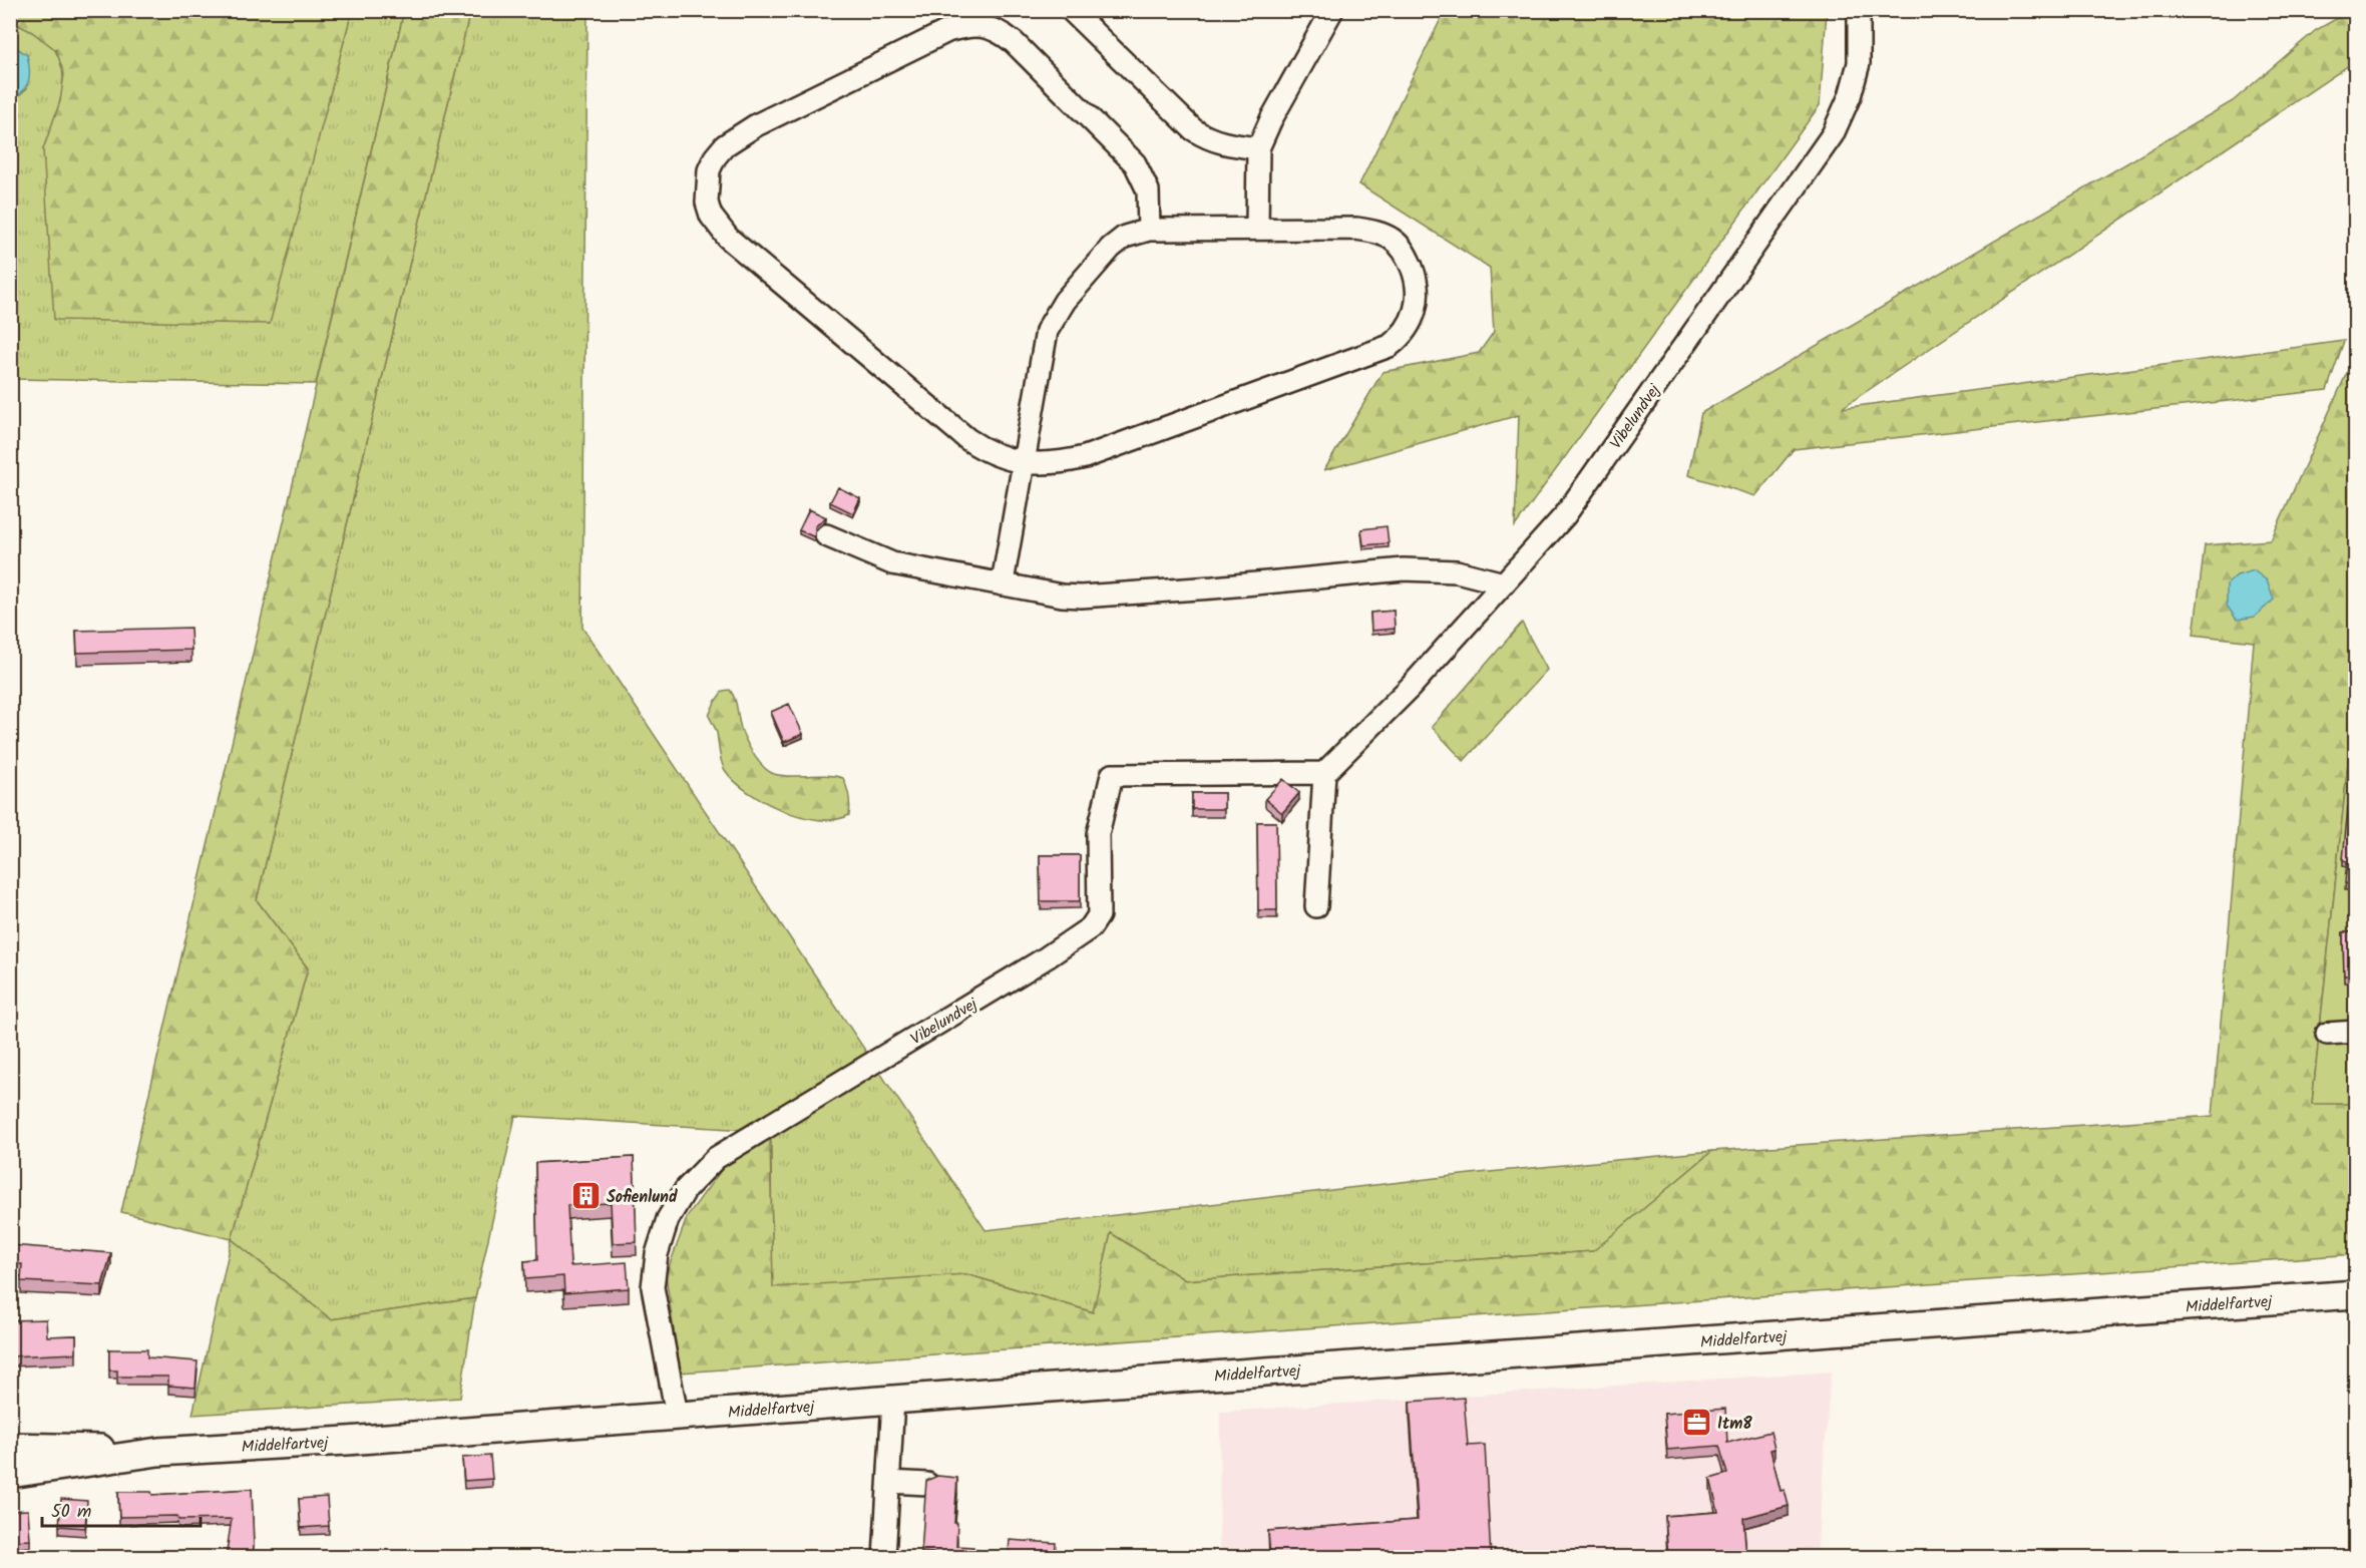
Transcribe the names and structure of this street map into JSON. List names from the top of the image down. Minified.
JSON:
{"streets":{"main road":["Middelfartvej"],"street":["Vibelundvej"]},"crossings":[["Vibelundvej","Middelfartvej"]],"places":{"building":["Sofienlund"],"office":["Itm8"]},"scale_bar":"50 m"}
